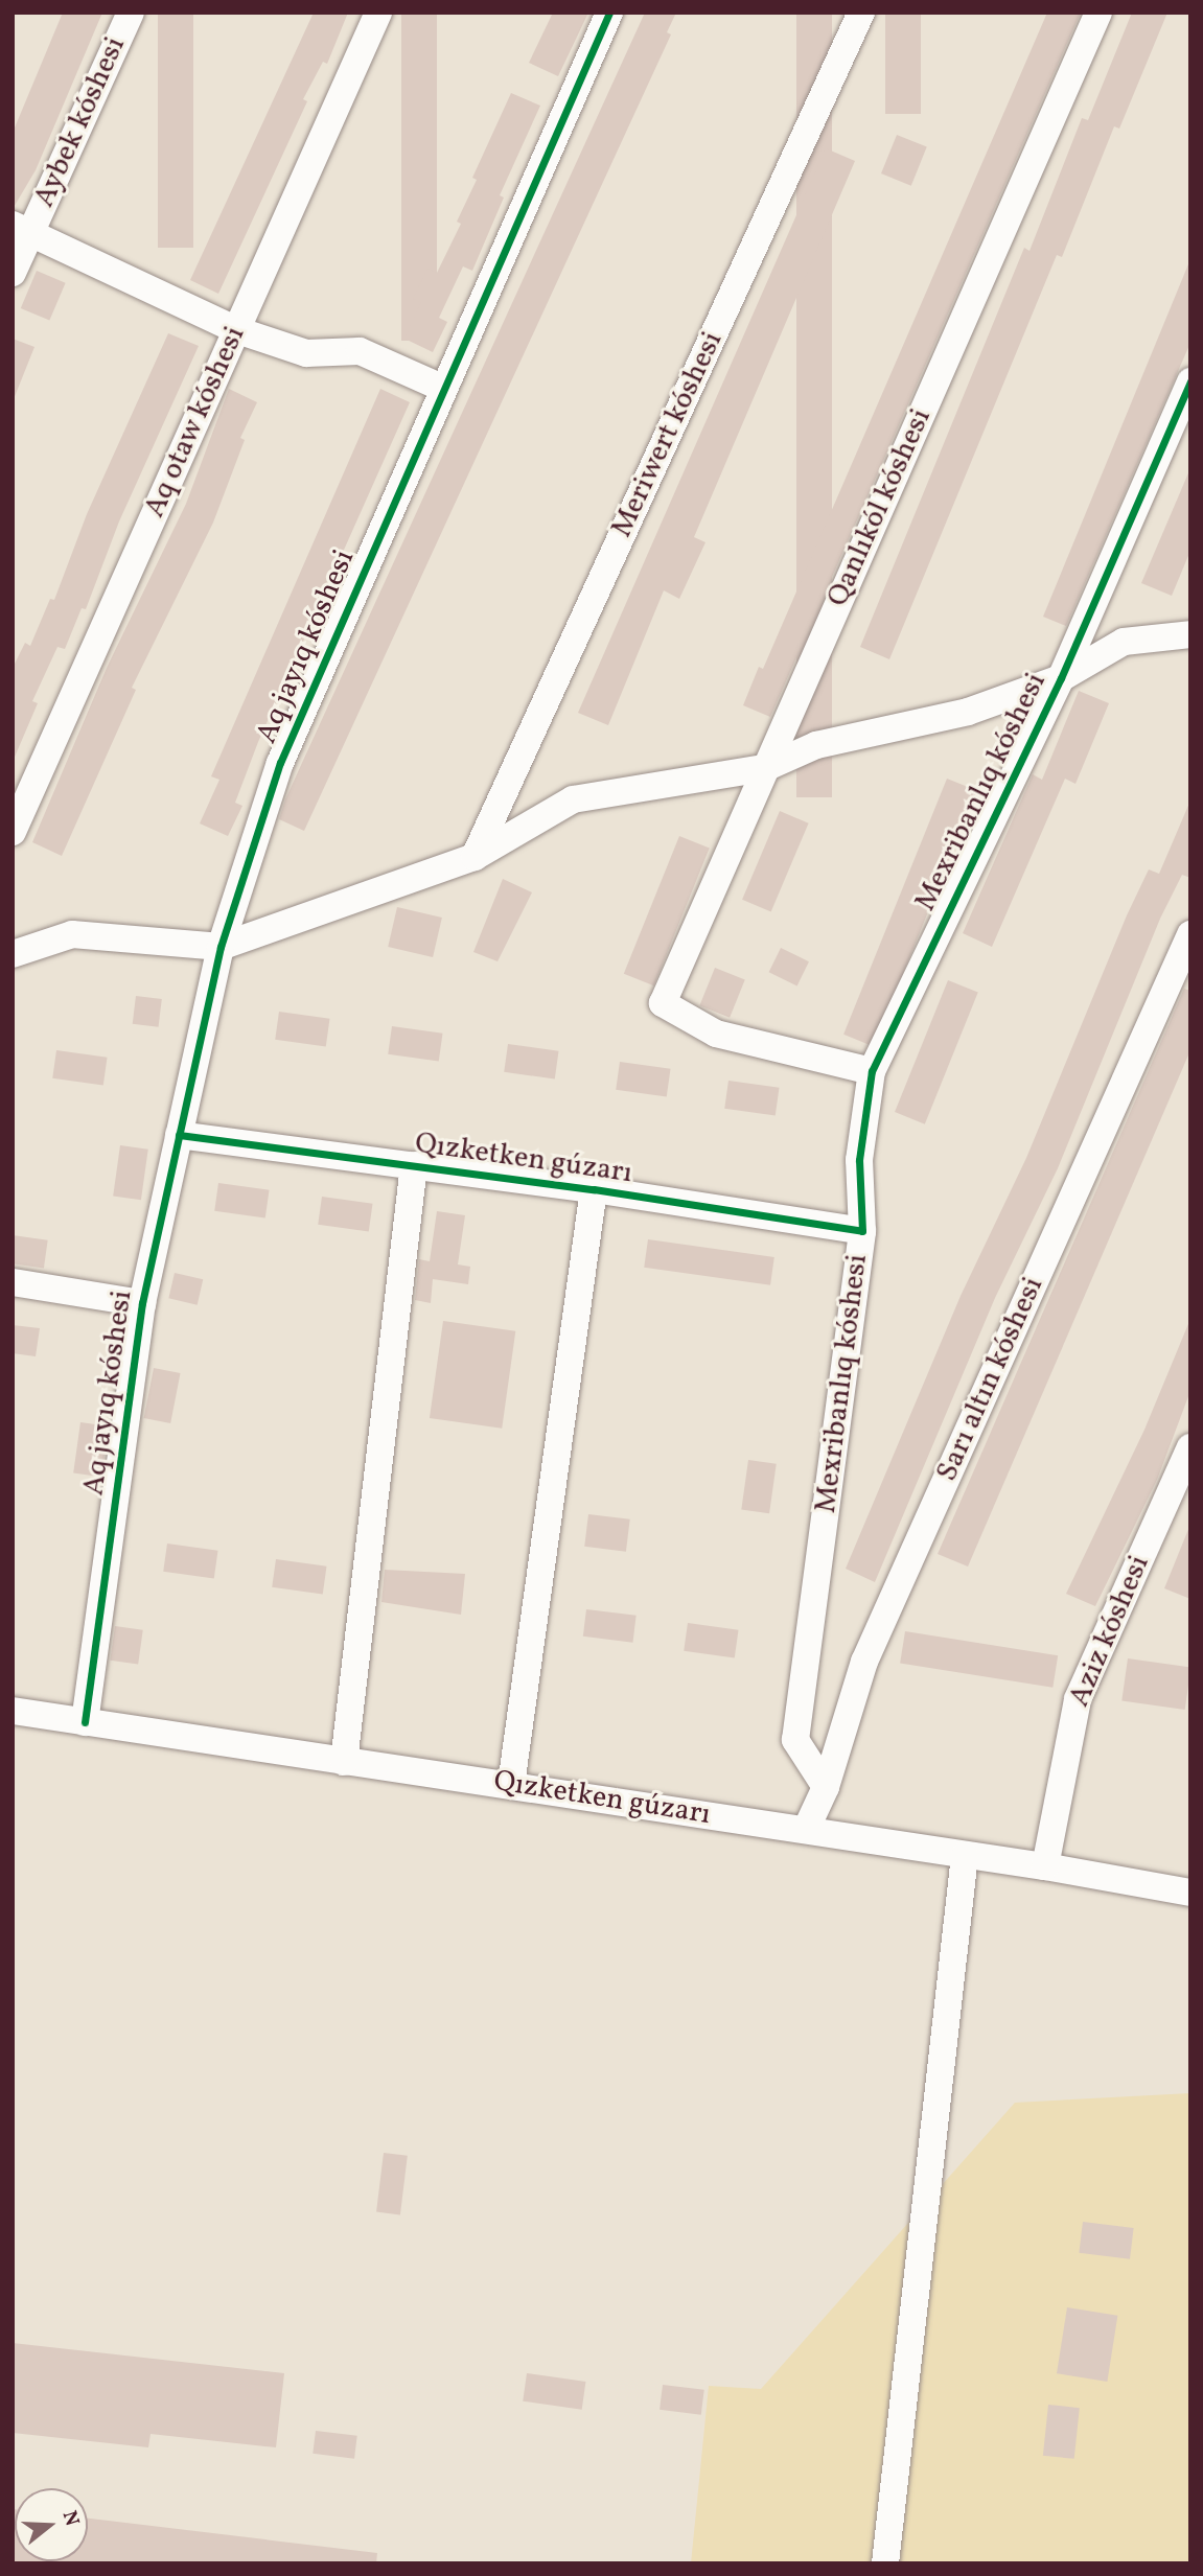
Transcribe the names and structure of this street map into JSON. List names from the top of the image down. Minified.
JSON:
{"streets":{"street":["Aybek kóshesi","Aq otaw kóshesi","Meriwert kóshesi","Qanlıkól kóshesi","Aq jayıq kóshesi","Mexribanlıq kóshesi","Qızketken gúzarı","Sarı altın kóshesi","Aziz kóshesi"]},"crossings":[["Qanlıkól kóshesi","Mexribanlıq kóshesi"],["Aq jayıq kóshesi","Qızketken gúzarı"],["Mexribanlıq kóshesi","Qızketken gúzarı"],["Mexribanlıq kóshesi","Sarı altın kóshesi"],["Qızketken gúzarı","Sarı altın kóshesi"],["Qızketken gúzarı","Aziz kóshesi"]],"north":"right"}
